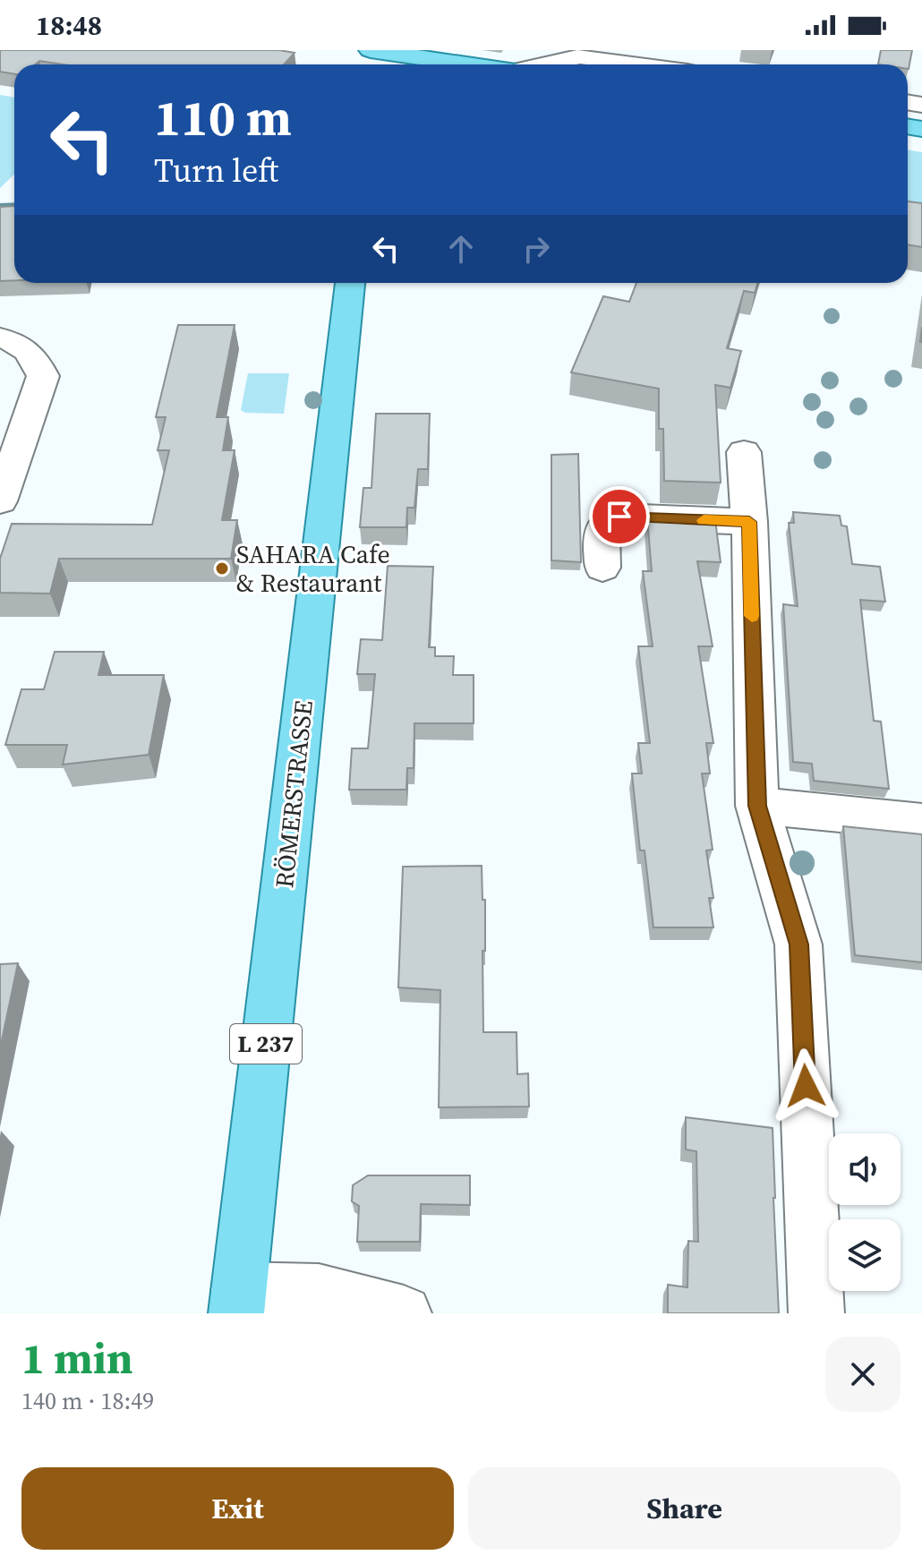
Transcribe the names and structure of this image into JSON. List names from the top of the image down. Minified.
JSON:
{"streets":{"main road":["RÖMERSTRASSE","L 237"]},"places":["SAHARA Cafe & Restaurant"],"page":{"status":"18:48","turn":["110 m","Turn left"],"heading":["1 min","140 m · 18:49"],"buttons":["Exit","Share"]}}
